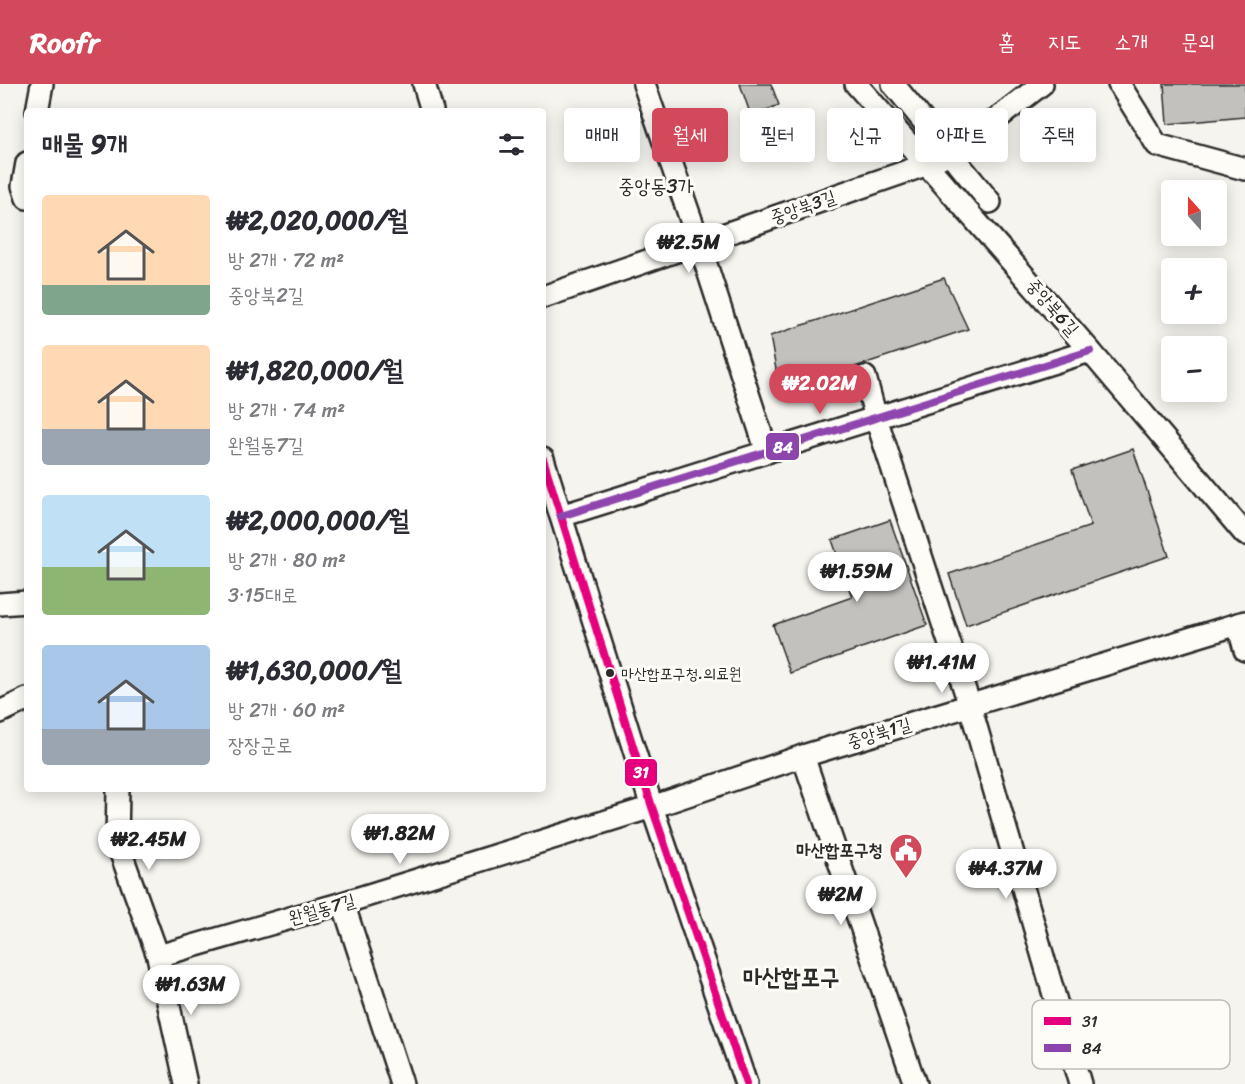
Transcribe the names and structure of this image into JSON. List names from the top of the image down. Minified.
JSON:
{"streets":{"street":["중앙북3길","중앙북6길","중앙북1길","완월동7길"]},"crossings":[["중앙북3길","중앙북6길"],["중앙북1길","완월동7길"]],"districts":["중앙동3가","마산합포구"],"places":{"other":["마산합포구청.의료원"],"public building":["마산합포구청"]},"lines":["transit line 84","transit line 31"],"legend":["31","84"],"north":"top","page":{"header":"Roofr","nav":["홈","지도","소개","문의"],"chip":["매매","월세","필터","신규","아파트","주택"],"heading":"매물 9개","map_buttons":["+","−"],"list":[{"name":"₩2,020,000/월","note":"방 2개 · 72 m² · 중앙북2길"},{"name":"₩1,820,000/월","note":"방 2개 · 74 m² · 완월동7길"},{"name":"₩2,000,000/월","note":"방 2개 · 80 m² · 3·15대로"},{"name":"₩1,630,000/월","note":"방 2개 · 60 m² · 장장군로"}],"price":["₩2.5M","₩2.02M","₩1.59M","₩1.41M","₩1.82M","₩2.45M","₩4.37M","₩2M","₩1.63M"]}}
